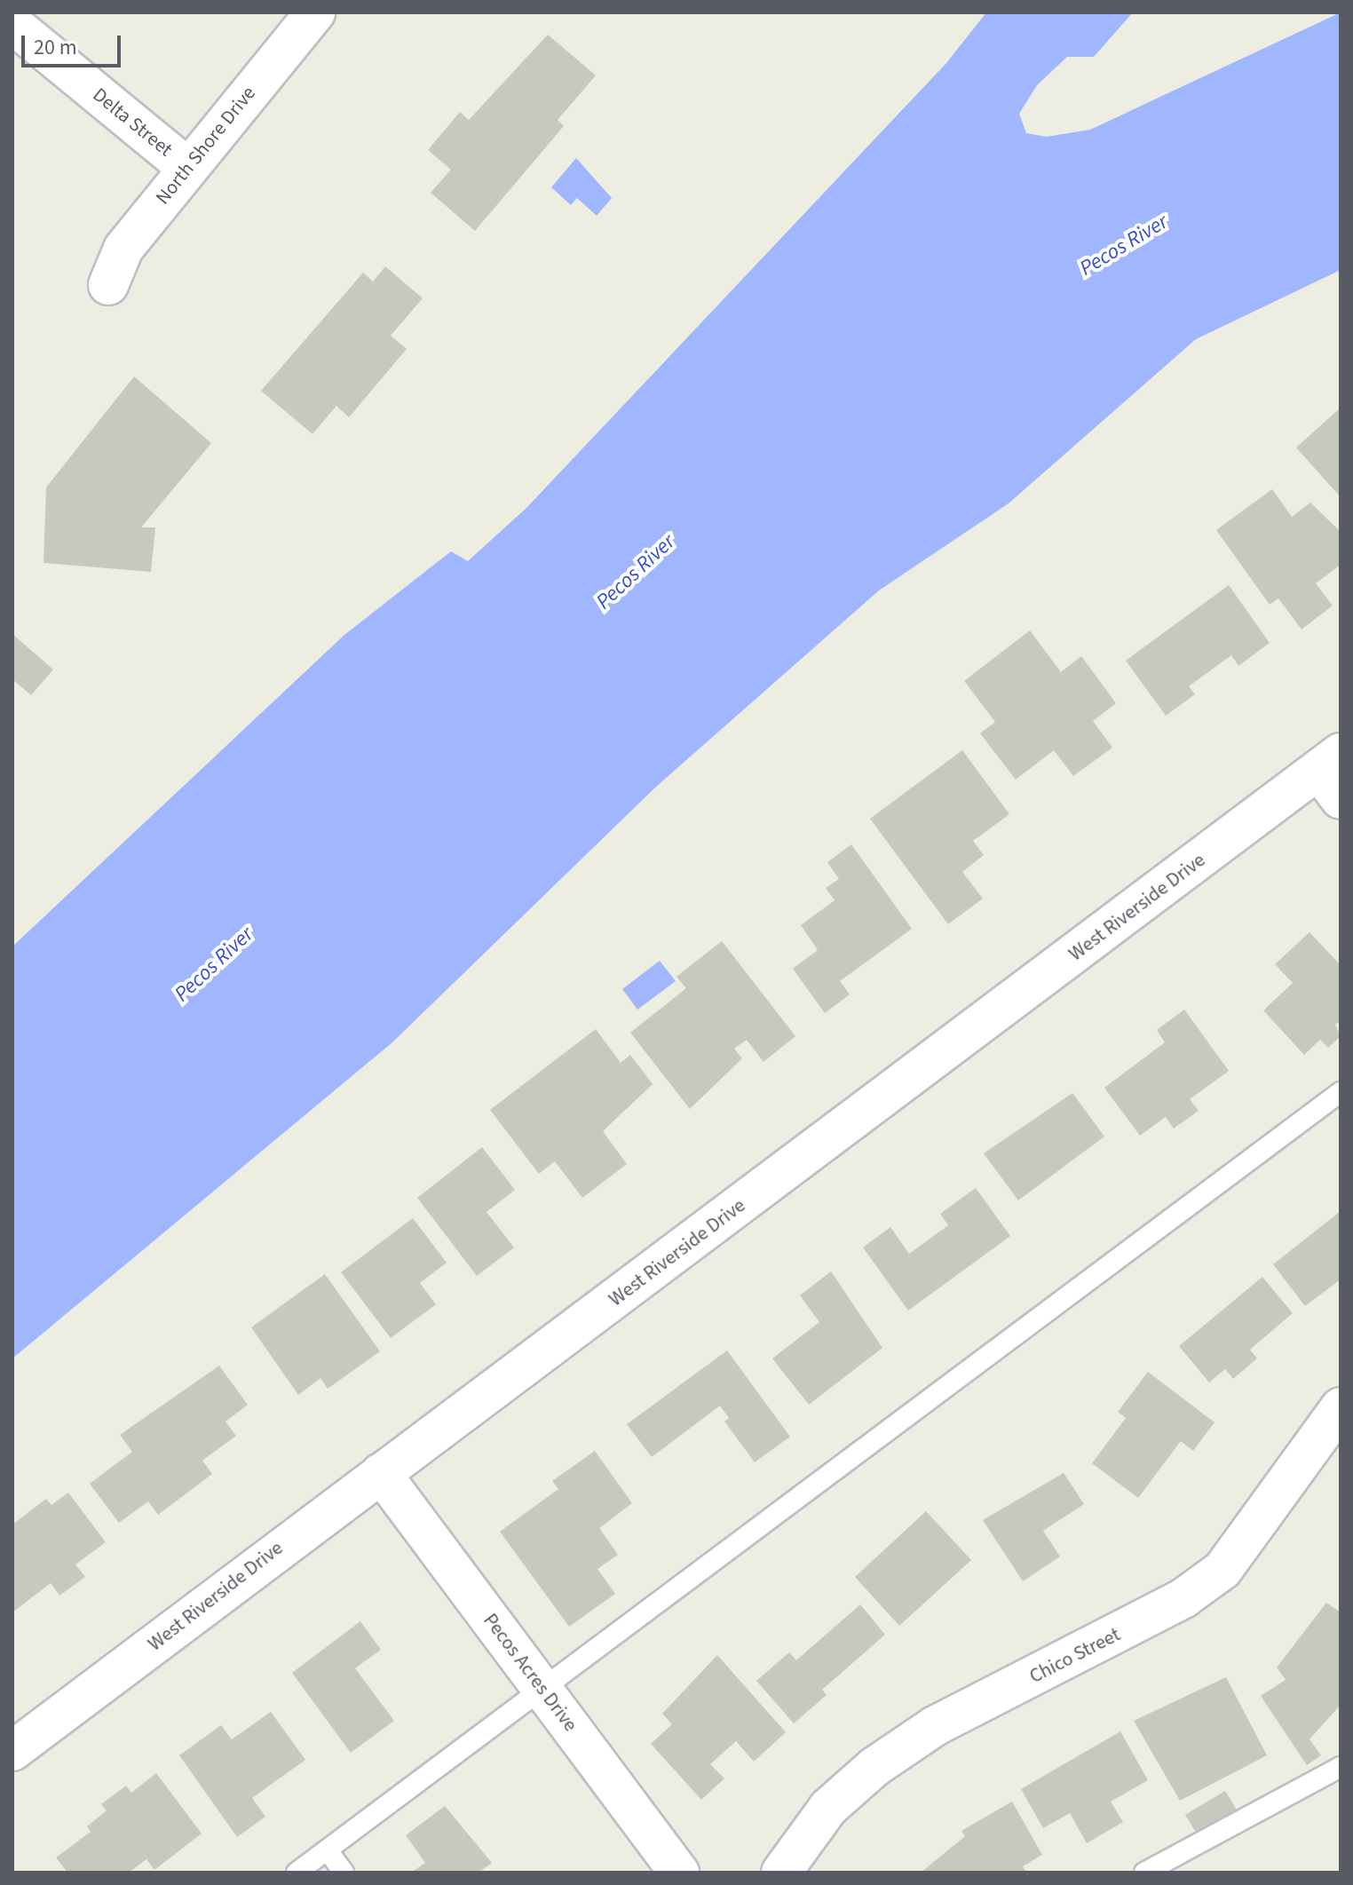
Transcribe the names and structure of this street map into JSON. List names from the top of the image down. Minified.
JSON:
{"streets":{"street":["Delta Street","North Shore Drive","West Riverside Drive","Chico Street","Pecos Acres Drive"]},"crossings":[["Delta Street","North Shore Drive"],["West Riverside Drive","Pecos Acres Drive"]],"water":["Pecos River"],"scale_bar":"20 m"}
